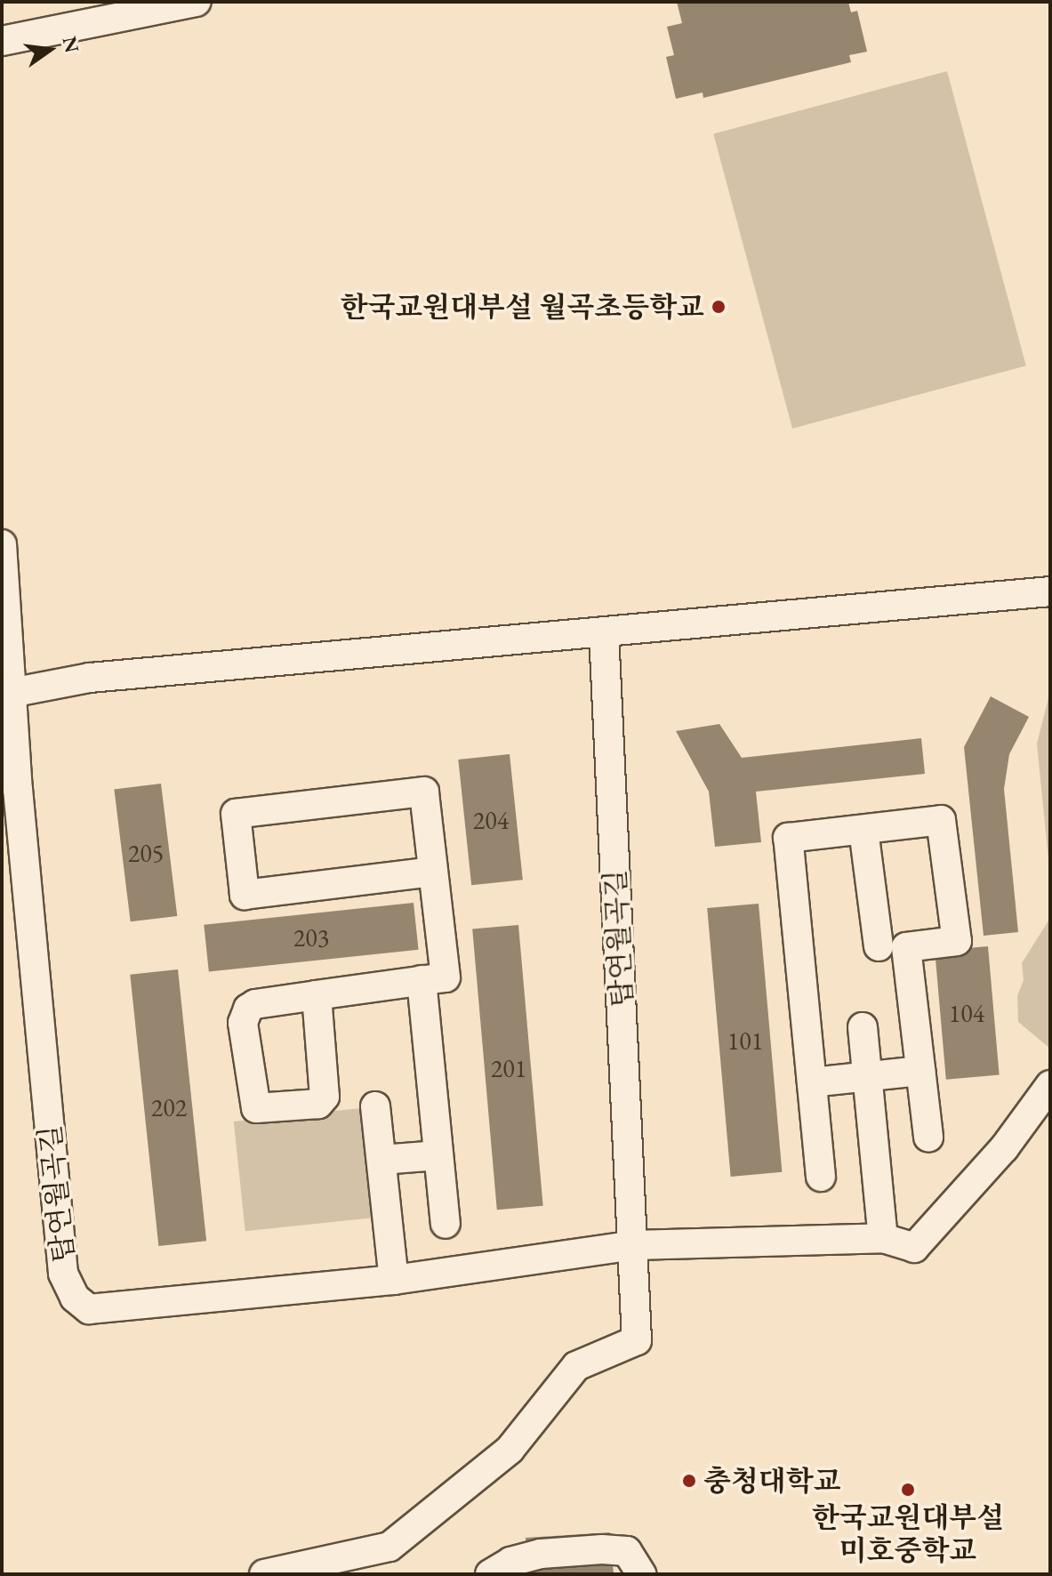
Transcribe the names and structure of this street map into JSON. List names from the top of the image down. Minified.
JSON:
{"streets":{"street":["탑연월곡길"]},"places":["한국교원대부설 월곡초등학교","충청대학교","한국교원대부설 미호중학교"],"house_numbers":["204","205","203","104","101","201","202"],"north":"right"}
